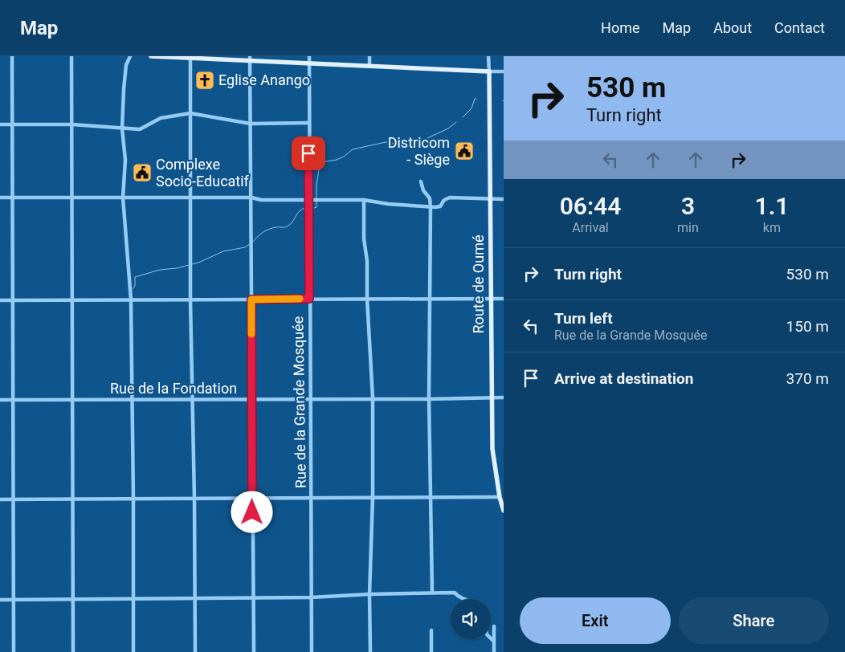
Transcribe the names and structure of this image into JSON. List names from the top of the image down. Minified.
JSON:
{"streets":{"main road":["Route de Oumé"],"street":["Rue de la Fondation","Rue de la Grande Mosquée"]},"crossings":[["Route de Oumé","Rue de la Fondation"],["Rue de la Fondation","Rue de la Grande Mosquée"]],"places":{"church":["Eglise Anango"],"public building":["Districom - Siège","Complexe Socio-Educatif"]},"page":{"header":"Map","nav":["Home","Map","About","Contact"],"turn":["530 m","Turn right"],"eta":["06:44","Arrival","3","min","1.1","km"],"list":[{"name":"Turn right","value":"530 m"},{"name":"Turn left","note":"Rue de la Grande Mosquée","value":"150 m"},{"name":"Arrive at destination","value":"370 m"}],"buttons":["Exit","Share"]}}
